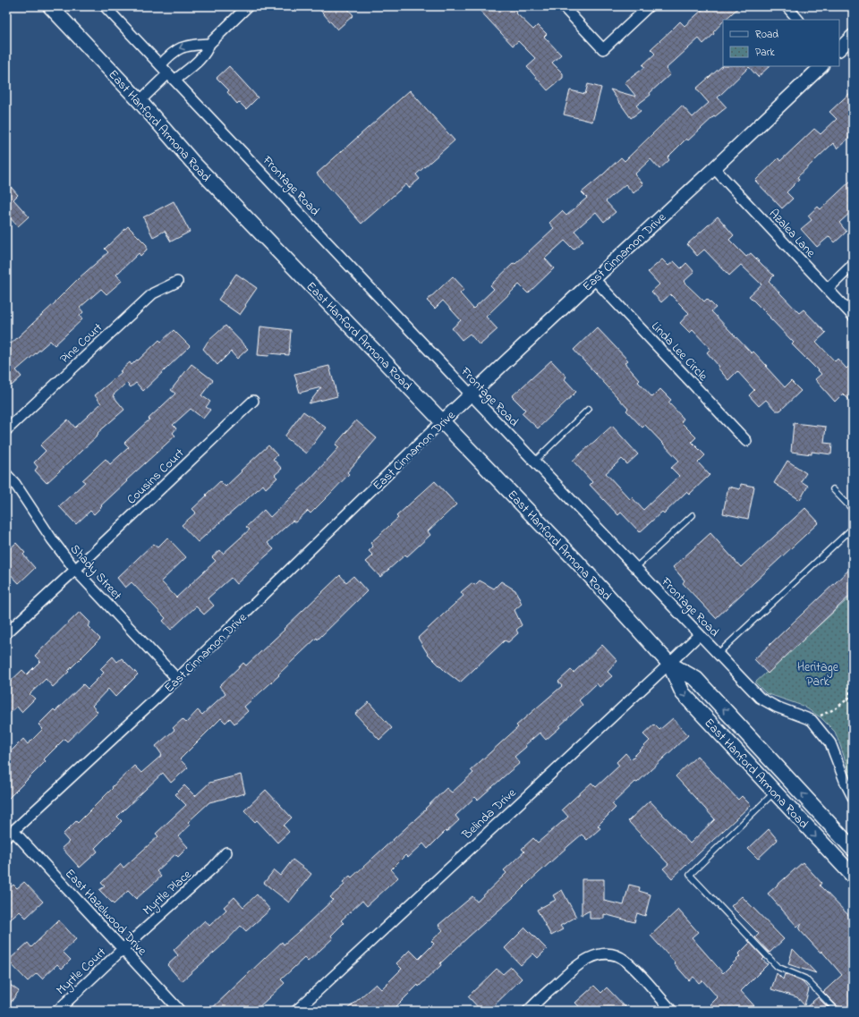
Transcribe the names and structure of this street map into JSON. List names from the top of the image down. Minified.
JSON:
{"streets":{"main road":["East Hanford Armona Road"],"street":["Frontage Road","Azalea Lane","East Cinnamon Drive","Pine Court","Linda Lee Circle","Cousins Court","Shady Street","Belinda Drive","Myrtle Place","East Hazelwood Drive","Myrtle Court"]},"crossings":[["East Hanford Armona Road","East Cinnamon Drive"],["East Hanford Armona Road","Belinda Drive"],["Frontage Road","East Cinnamon Drive"],["Frontage Road","Belinda Drive"],["Azalea Lane","East Cinnamon Drive"],["East Cinnamon Drive","Linda Lee Circle"],["East Cinnamon Drive","Shady Street"],["East Cinnamon Drive","East Hazelwood Drive"],["Cousins Court","Shady Street"],["Myrtle Place","East Hazelwood Drive"],["Myrtle Place","Myrtle Court"],["East Hazelwood Drive","Myrtle Court"]],"parks":["Heritage Park"],"legend":["Road","Park"]}
